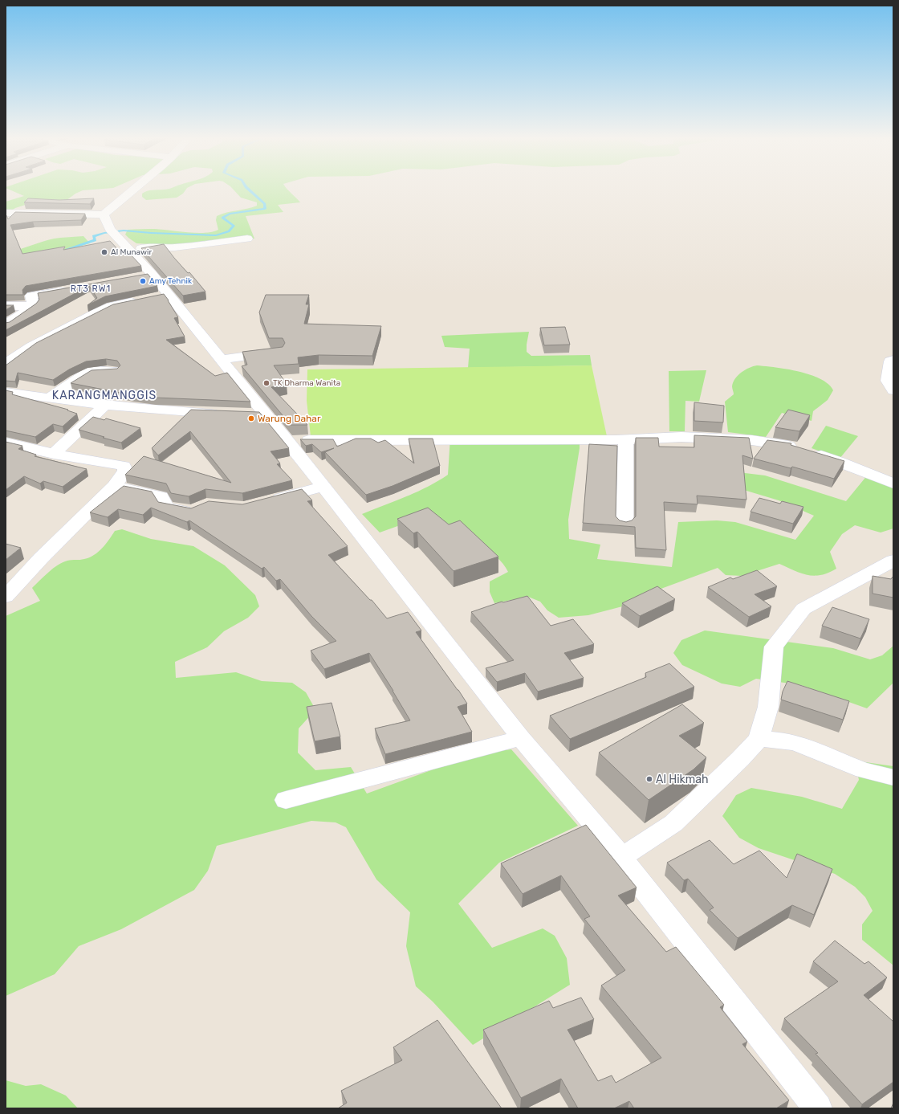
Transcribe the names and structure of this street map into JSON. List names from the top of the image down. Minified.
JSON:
{"districts":["RT3 RW1","KARANGMANGGIS"],"places":["Al Munawir","Amy Tehnik","TK Dharma Wanita","Warung Dahar","Al Hikmah"]}
